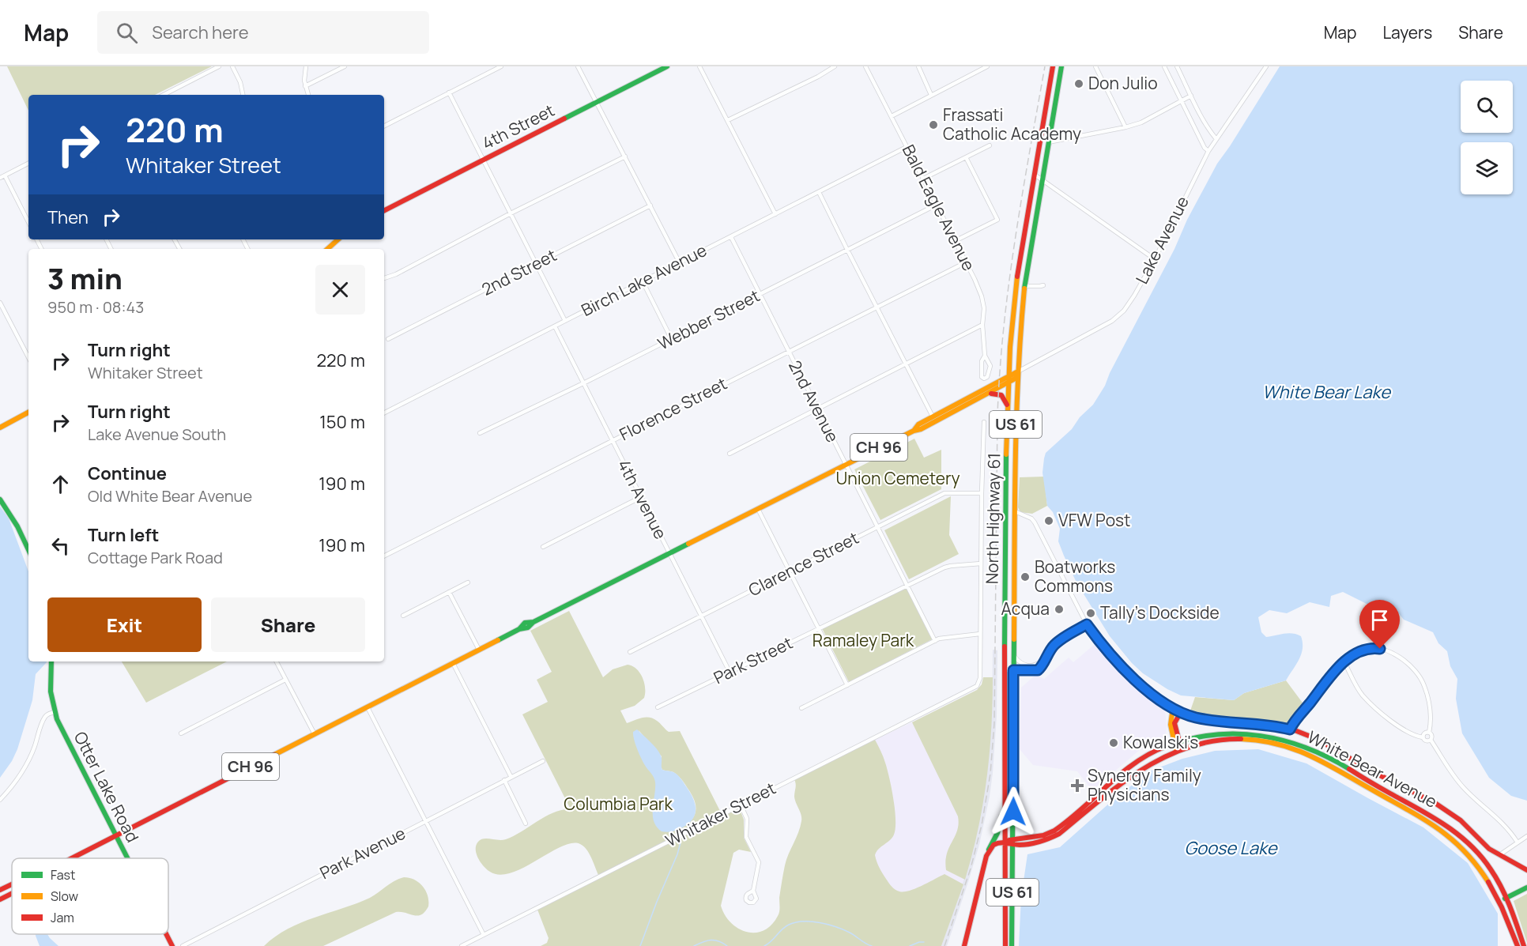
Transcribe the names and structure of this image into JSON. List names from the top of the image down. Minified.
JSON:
{"streets":{"main road":["4th Street","US 61","CH 96","North Highway 61","White Bear Avenue","Otter Lake Road"],"street":["Bald Eagle Avenue","Lake Avenue","2nd Street","Birch Lake Avenue","Webber Street","2nd Avenue","Florence Street","4th Avenue","Clarence Street","Park Street","Whitaker Street","Park Avenue"]},"crossings":[["Bald Eagle Avenue","Birch Lake Avenue"],["Bald Eagle Avenue","Webber Street"],["Bald Eagle Avenue","Florence Street"],["Lake Avenue","CH 96"],["Lake Avenue","North Highway 61"],["Birch Lake Avenue","2nd Avenue"],["Birch Lake Avenue","4th Avenue"],["Webber Street","2nd Avenue"],["Webber Street","4th Avenue"],["2nd Avenue","Florence Street"],["2nd Avenue","CH 96"],["2nd Avenue","Clarence Street"],["2nd Avenue","Park Street"],["Florence Street","4th Avenue"],["US 61","North Highway 61"],["US 61","White Bear Avenue"],["CH 96","4th Avenue"],["CH 96","North Highway 61"],["CH 96","Otter Lake Road"],["4th Avenue","Clarence Street"],["4th Avenue","Park Street"],["North Highway 61","White Bear Avenue"]],"water":["White Bear Lake","Goose Lake"],"parks":["Union Cemetery","Ramaley Park","Columbia Park"],"places":{"other":["Don Julio","Frassati Catholic Academy","VFW Post","Boatworks Commons","Acqua","Tally’s Dockside","Kowalski's"],"health":["Synergy Family Physicians"]},"legend":["Fast","Slow","Jam"],"page":{"header":"Map","search":"Search here","nav":["Map","Layers","Share"],"turn":["220 m","Whitaker Street"],"then":"Then","heading":["3 min","950 m · 08:43"],"list":[{"name":"Turn right","note":"Whitaker Street","value":"220 m"},{"name":"Turn right","note":"Lake Avenue South","value":"150 m"},{"name":"Continue","note":"Old White Bear Avenue","value":"190 m"},{"name":"Turn left","note":"Cottage Park Road","value":"190 m"}],"buttons":["Exit","Share"]}}
